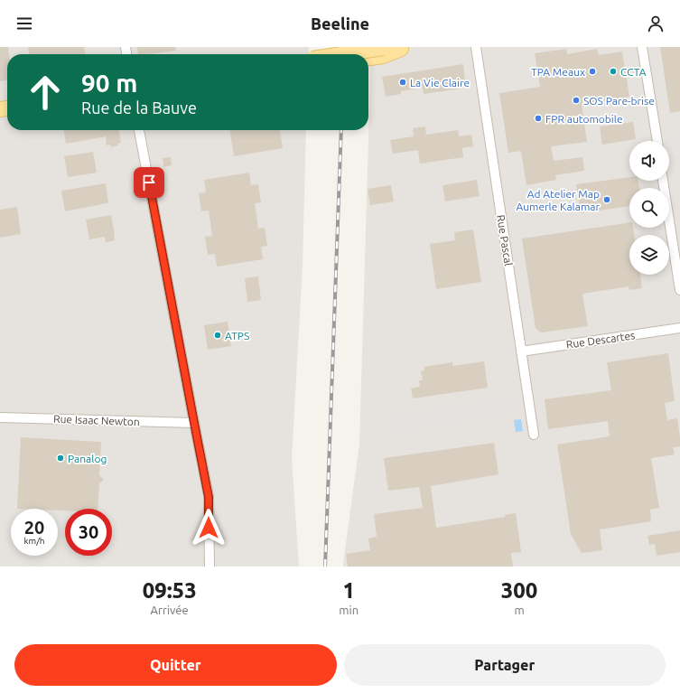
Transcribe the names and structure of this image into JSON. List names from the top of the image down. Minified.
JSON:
{"streets":{"street":["Rue Pascal","Rue Descartes","Rue Isaac Newton"]},"crossings":[["Rue Pascal","Rue Descartes"]],"places":["TPA Meaux","CCTA","La Vie Claire","SOS Pare-brise","FPR automobile","Ad Atelier Map Aumerle Kalamar","ATPS","Panalog"],"page":{"header":"Beeline","turn":["90 m","Rue de la Bauve"],"speed":"20 km/h","limit":"30","eta":["09:53","Arrivée","1","min","300","m"],"buttons":["Quitter","Partager"]}}
